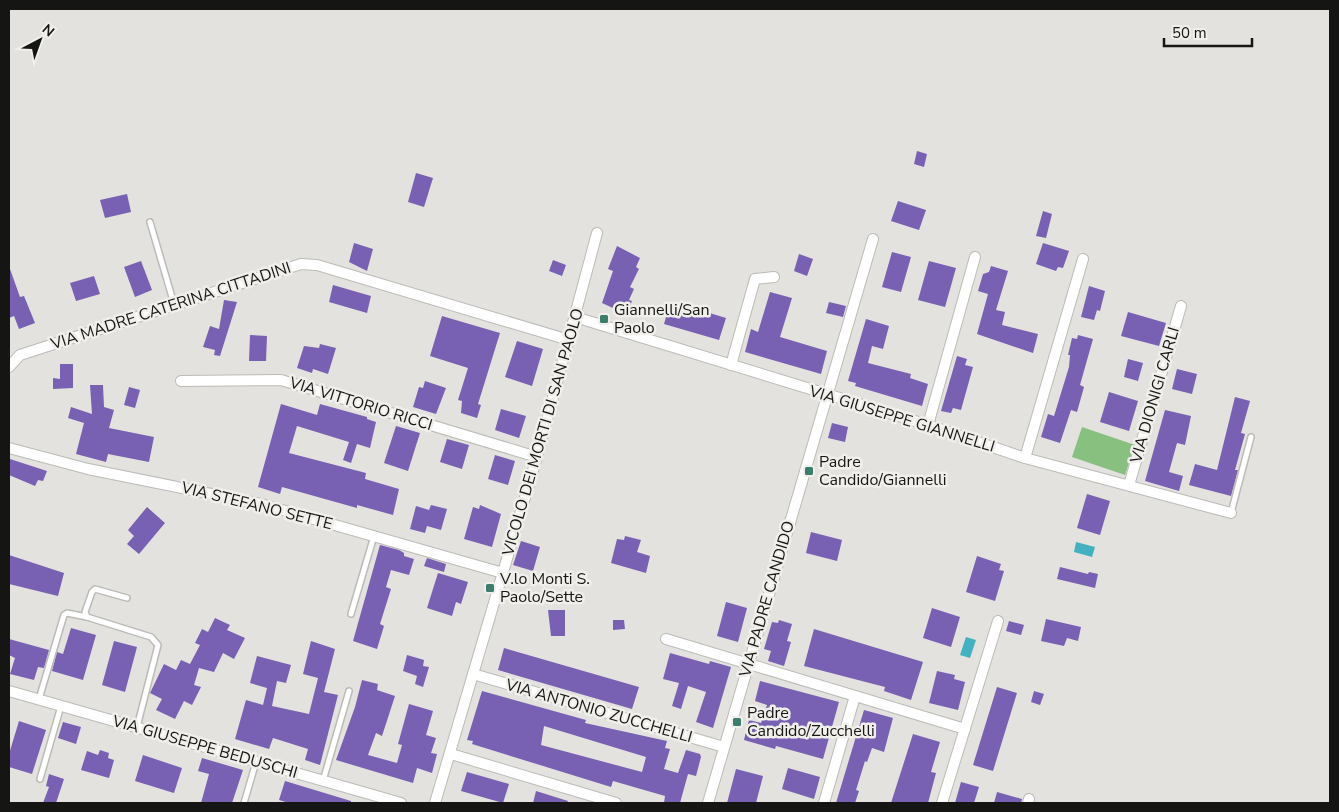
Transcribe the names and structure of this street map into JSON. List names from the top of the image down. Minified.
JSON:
{"streets":{"street":["VIA MADRE CATERINA CITTADINI","VIA DIONIGI CARLI","VIA VITTORIO RICCI","VIA GIUSEPPE GIANNELLI","VICOLO DEI MORTI DI SAN PAOLO","VIA STEFANO SETTE","VIA PADRE CANDIDO","VIA ANTONIO ZUCCHELLI","VIA GIUSEPPE BEDUSCHI"]},"crossings":[["VIA MADRE CATERINA CITTADINI","VICOLO DEI MORTI DI SAN PAOLO"],["VIA DIONIGI CARLI","VIA GIUSEPPE GIANNELLI"],["VIA VITTORIO RICCI","VICOLO DEI MORTI DI SAN PAOLO"],["VIA GIUSEPPE GIANNELLI","VICOLO DEI MORTI DI SAN PAOLO"],["VIA GIUSEPPE GIANNELLI","VIA PADRE CANDIDO"],["VICOLO DEI MORTI DI SAN PAOLO","VIA STEFANO SETTE"],["VICOLO DEI MORTI DI SAN PAOLO","VIA ANTONIO ZUCCHELLI"],["VIA PADRE CANDIDO","VIA ANTONIO ZUCCHELLI"]],"places":{"transit":["Giannelli/San Paolo","Padre Candido/Giannelli","V.lo Monti S. Paolo/Sette","Padre Candido/Zucchelli"]},"scale_bar":"50 m","north":"top right"}
